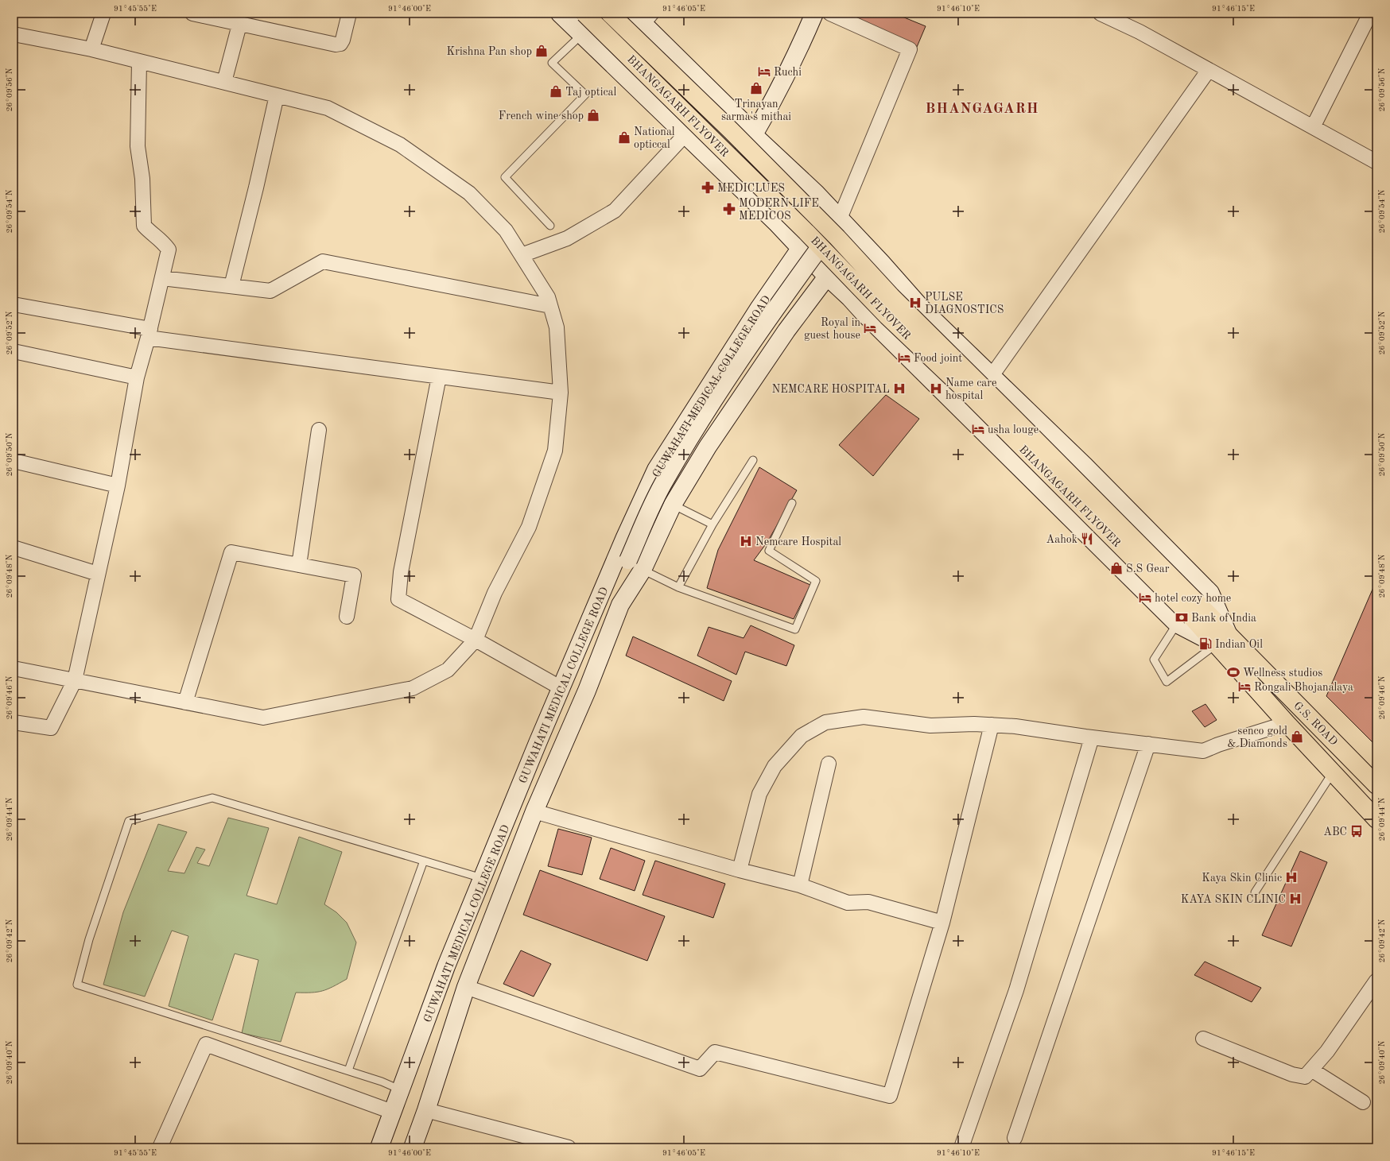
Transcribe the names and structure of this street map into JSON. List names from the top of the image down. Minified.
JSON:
{"streets":{"main road":["BHANGAGARH FLYOVER","GUWAHATI MEDICAL COLLEGE ROAD","G.S. ROAD"]},"crossings":[["BHANGAGARH FLYOVER","G.S. ROAD"]],"districts":["BHANGAGARH"],"places":{"shop":["Krishna Pan shop","Trinayan sarma's mithai","Taj optical","French wine shop","National opticcal","S.S Gear","senco gold & Diamonds"],"hotel":["Ruchi","Royal in guest house","Food joint","usha louge","hotel cozy home","Rongali Bhojanalaya"],"pharmacy":["MEDICLUES","MODERN LIFE MEDICOS"],"hospital":["PULSE DIAGNOSTICS","NEMCARE HOSPITAL","Name care hospital","Nemcare Hospital","Kaya Skin Clinic","KAYA SKIN CLINIC"],"restaurant":["Aahok"],"bank":["Bank of India"],"fuel station":["Indian Oil"],"sports":["Wellness studios"],"bus stop":["ABC"]},"coordinates":["91°45'55\"E","91°46'00\"E","91°46'05\"E","91°46'10\"E","91°46'15\"E","26°09'56\"N","26°09'54\"N","26°09'52\"N","26°09'50\"N","26°09'48\"N","26°09'46\"N","26°09'44\"N","26°09'42\"N","26°09'40\"N"]}
